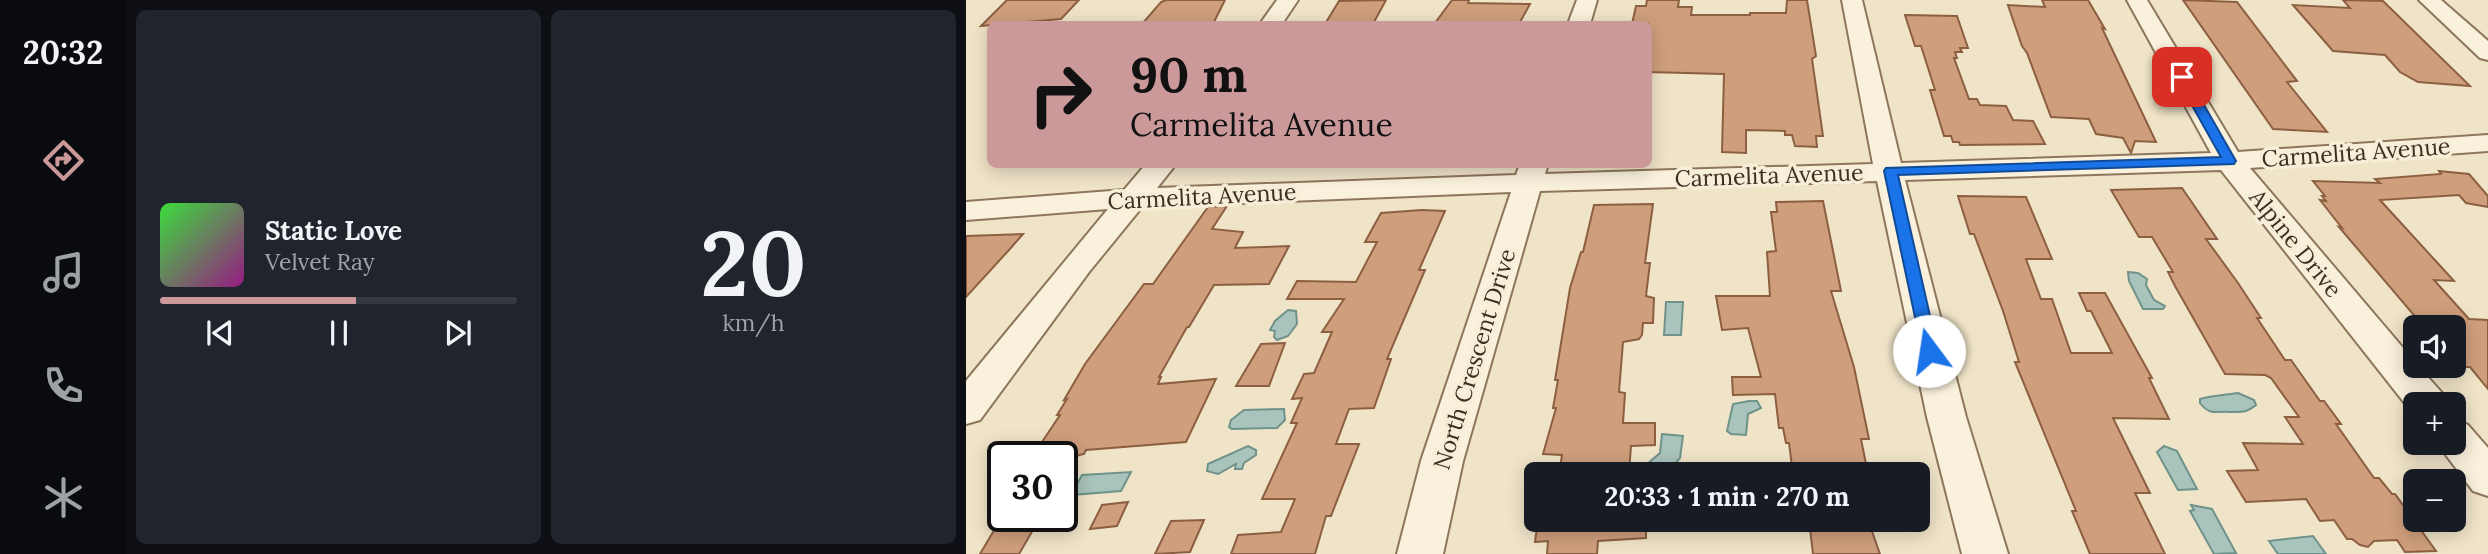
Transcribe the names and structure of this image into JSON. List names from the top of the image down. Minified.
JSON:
{"streets":{"street":["Carmelita Avenue","Alpine Drive","North Crescent Drive"]},"crossings":[["Carmelita Avenue","Alpine Drive"],["Carmelita Avenue","North Crescent Drive"]],"page":{"tabs":"20:32","tile":["20","km/h"],"turn":["90 m","Carmelita Avenue"],"song":["Static Love","Velvet Ray"],"map_buttons":["+","−"],"limit":"30","trip":"20:33 · 1 min · 270 m"}}
